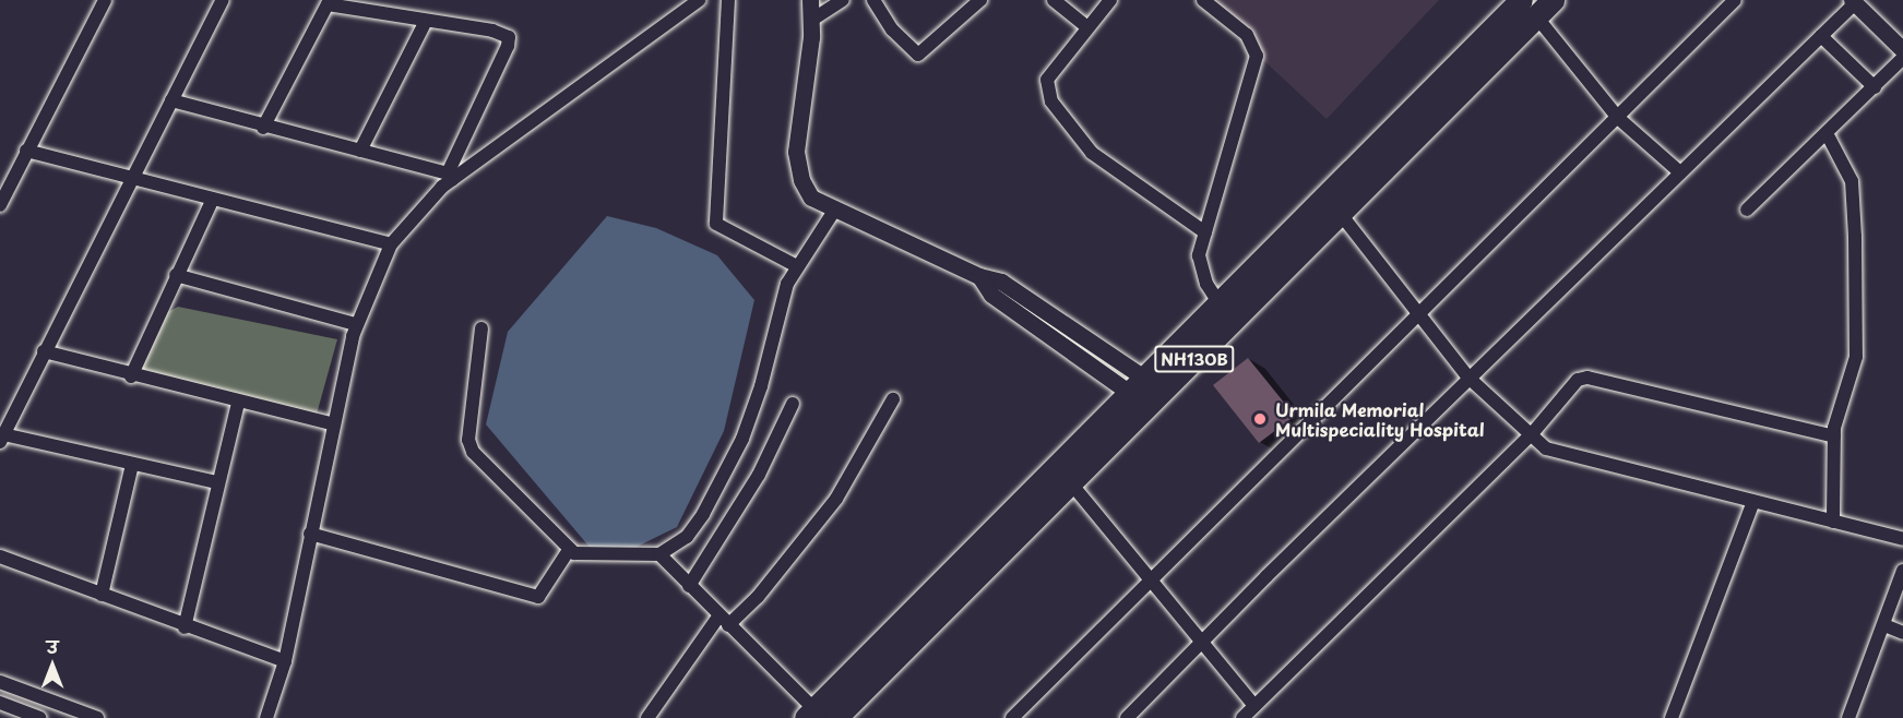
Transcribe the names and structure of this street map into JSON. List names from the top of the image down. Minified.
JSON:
{"streets":{"highway":["NH130B"]},"places":["Urmila Memorial Multispeciality Hospital"],"north":"top"}
